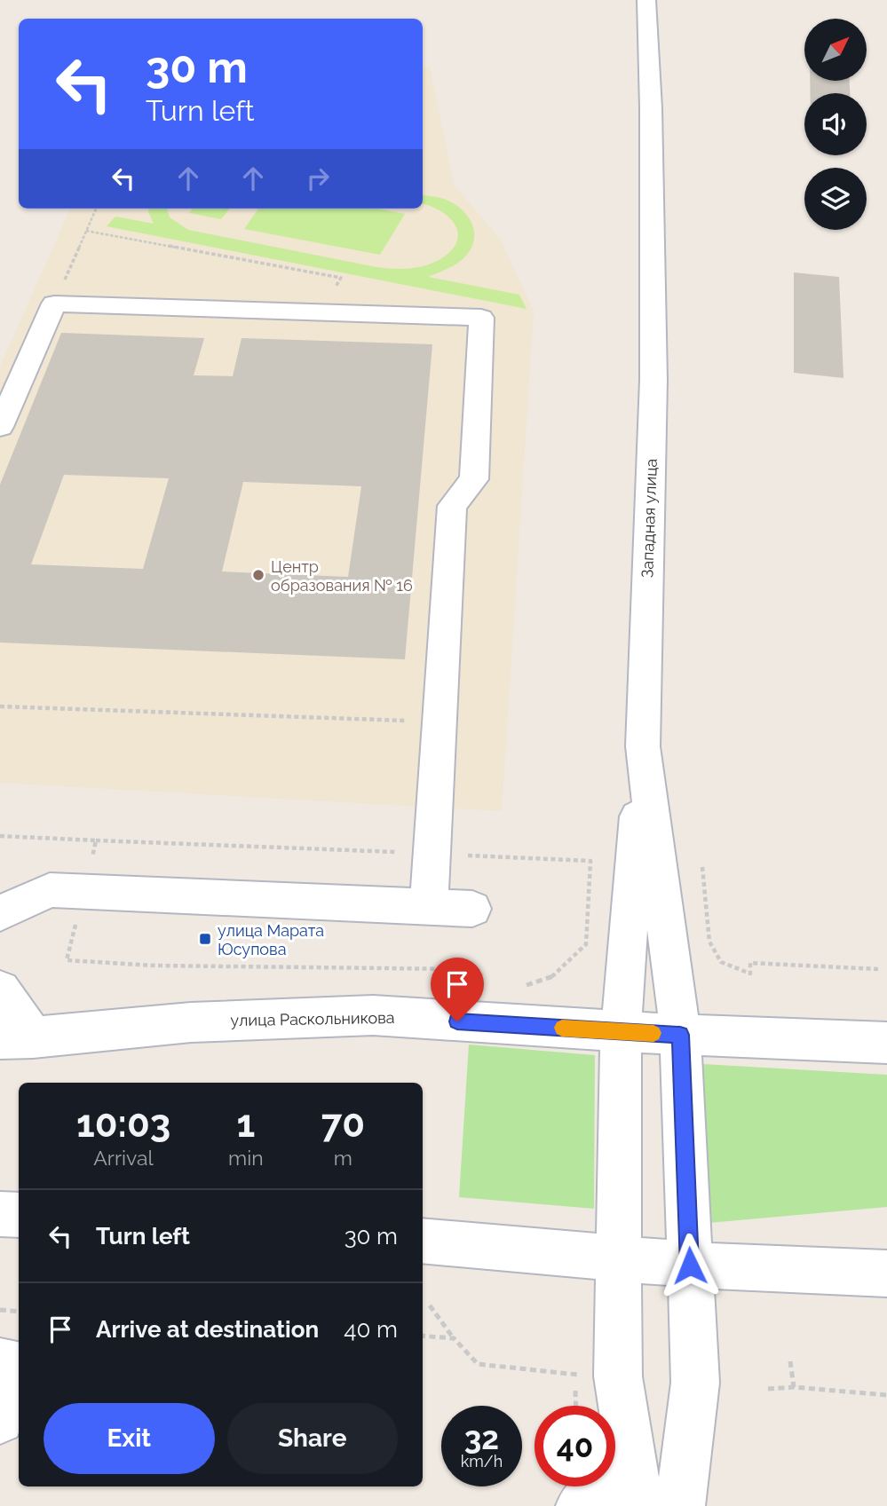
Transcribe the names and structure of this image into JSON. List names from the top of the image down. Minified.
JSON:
{"streets":{"street":["Западная улица","улица Раскольникова"]},"crossings":[["Западная улица","улица Раскольникова"]],"places":{"other":["Центр образования № 16"],"transit":["улица Марата Юсупова"]},"north":"top right","page":{"turn":["30 m","Turn left"],"eta":["10:03","Arrival","1","min","70","m"],"list":[{"name":"Turn left","value":"30 m"},{"name":"Arrive at destination","value":"40 m"}],"buttons":["Exit","Share"],"speed":"32 km/h","limit":"40"}}
